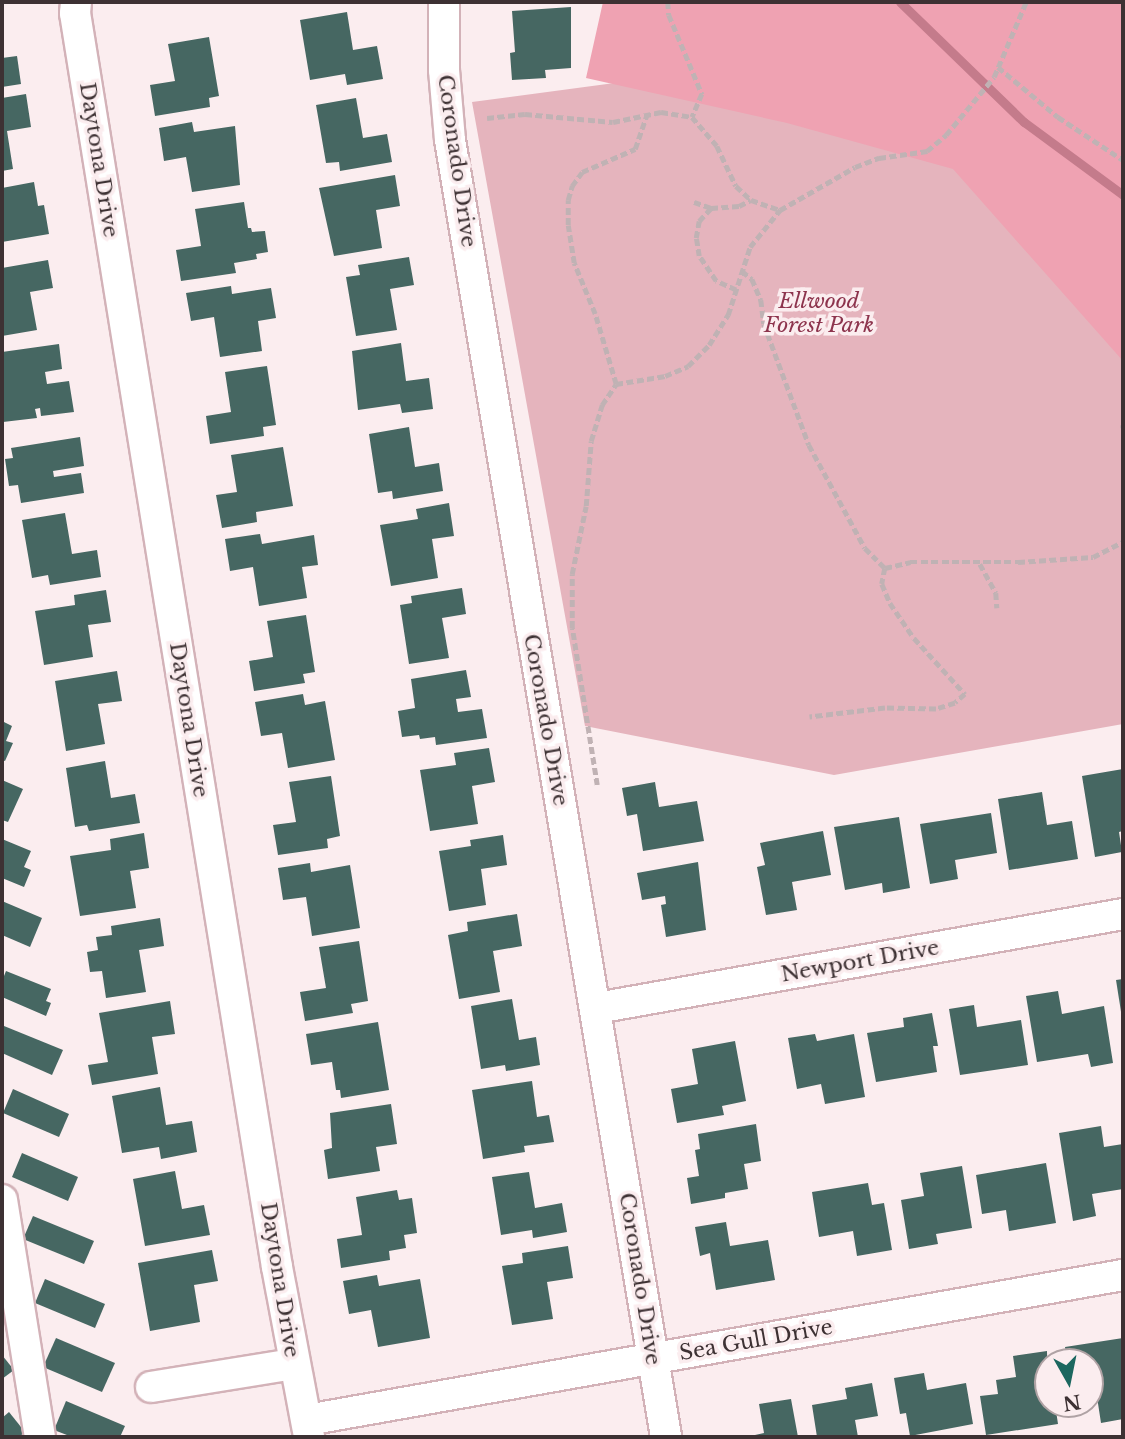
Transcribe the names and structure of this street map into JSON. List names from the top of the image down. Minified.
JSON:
{"streets":{"street":["Daytona Drive","Coronado Drive","Newport Drive","Sea Gull Drive"]},"crossings":[["Daytona Drive","Sea Gull Drive"],["Coronado Drive","Newport Drive"],["Coronado Drive","Sea Gull Drive"]],"parks":["Ellwood Forest Park"],"north":"bottom"}
